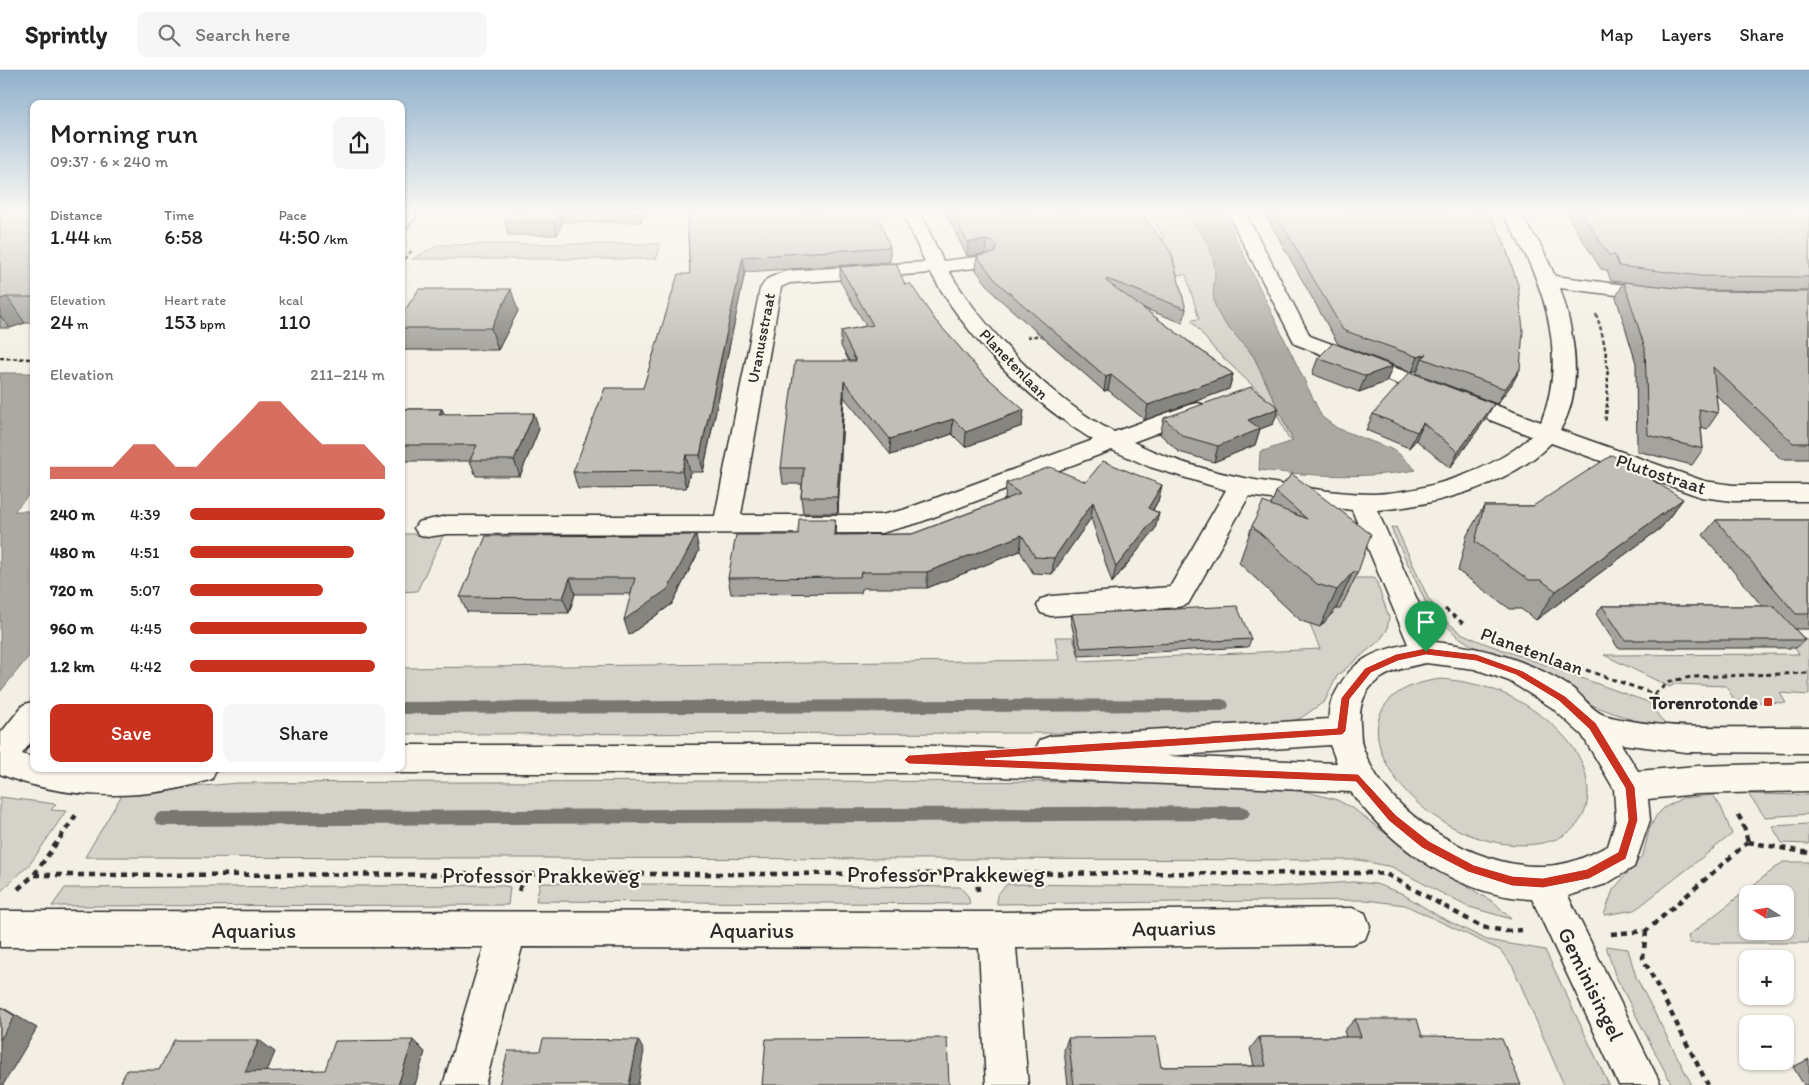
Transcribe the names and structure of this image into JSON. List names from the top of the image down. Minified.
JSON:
{"streets":{"street":["Uranusstraat","Planetenlaan","Plutostraat","Aquarius","Geminisingel"],"path":["Professor Prakkeweg"]},"crossings":[["Uranusstraat","Planetenlaan"],["Planetenlaan","Plutostraat"],["Professor Prakkeweg","Geminisingel"]],"places":{"transit":["Torenrotonde"]},"north":"left","page":{"header":"Sprintly","search":"Search here","nav":["Map","Layers","Share"],"heading":["Morning run","09:37 · 6 × 240 m"],"stats":[["Distance","1.44 km"],["Time","6:58"],["Pace","4:50 /km"],["Elevation","24 m"],["Heart rate","153 bpm"],["kcal","110"]],"chart":["Elevation","211–214 m"],"list":[{"name":"240 m","note":"4:39"},{"name":"480 m","note":"4:51"},{"name":"720 m","note":"5:07"},{"name":"960 m","note":"4:45"},{"name":"1.2 km","note":"4:42"}],"buttons":["Save","Share"],"map_buttons":["+","−"]}}
